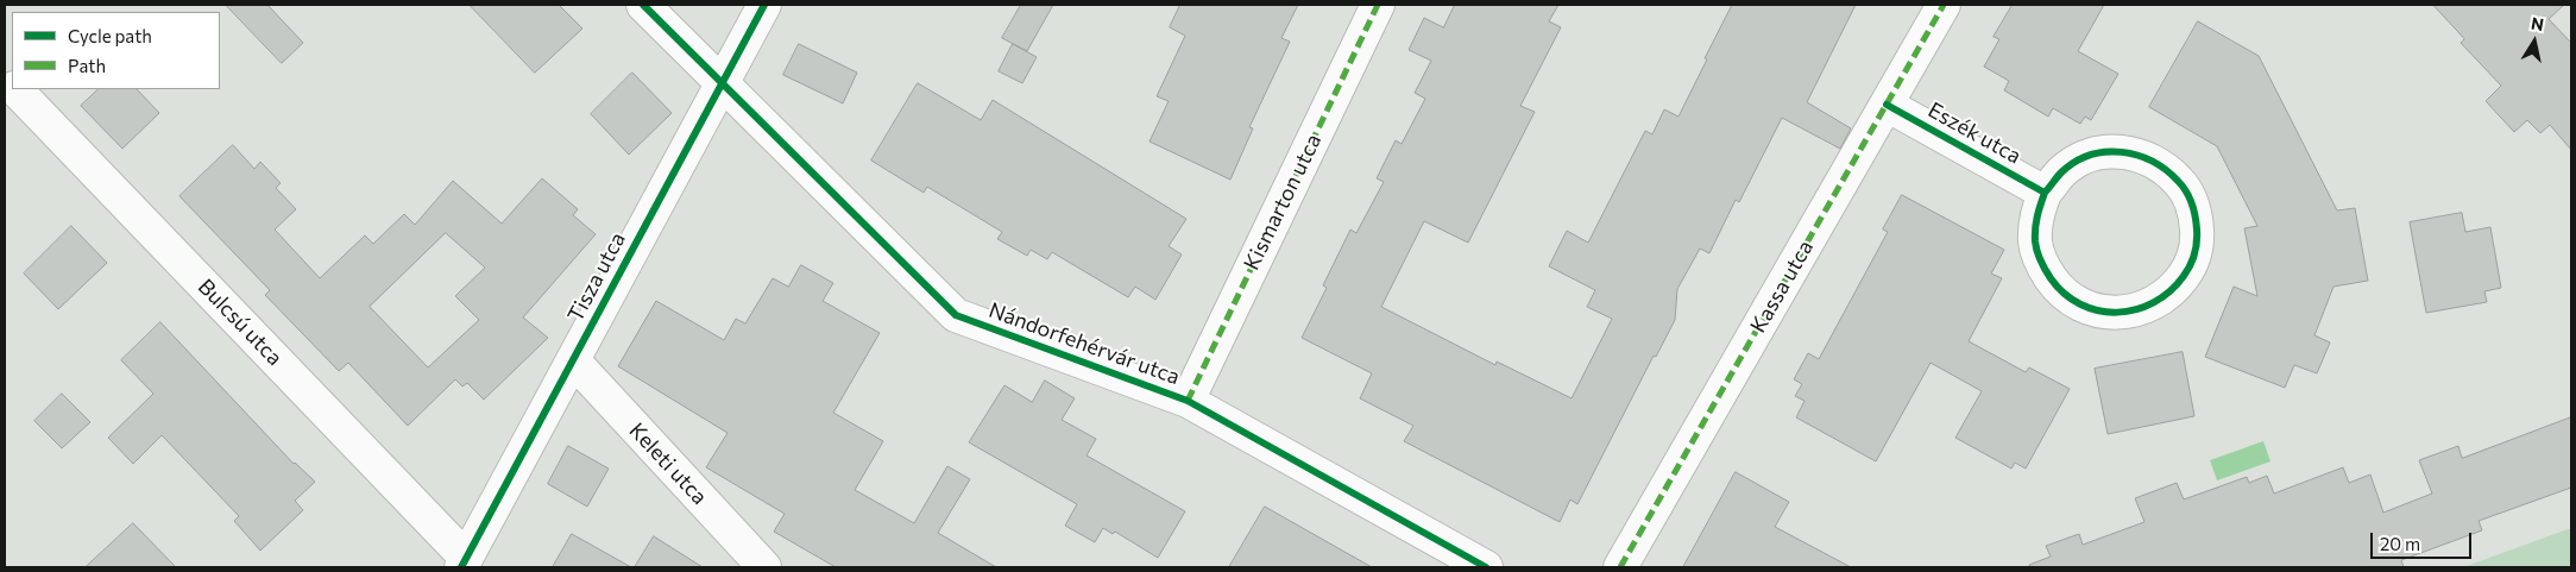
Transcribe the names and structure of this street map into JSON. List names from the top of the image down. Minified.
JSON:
{"streets":{"street":["Eszék utca","Kismarton utca","Tisza utca","Kassa utca","Bulcsú utca","Nándorfehérvár utca","Keleti utca"]},"crossings":[["Eszék utca","Kassa utca"],["Kismarton utca","Nándorfehérvár utca"],["Tisza utca","Bulcsú utca"],["Tisza utca","Nándorfehérvár utca"],["Tisza utca","Keleti utca"]],"legend":["Cycle path","Path"],"scale_bar":"20 m","north":"top"}
